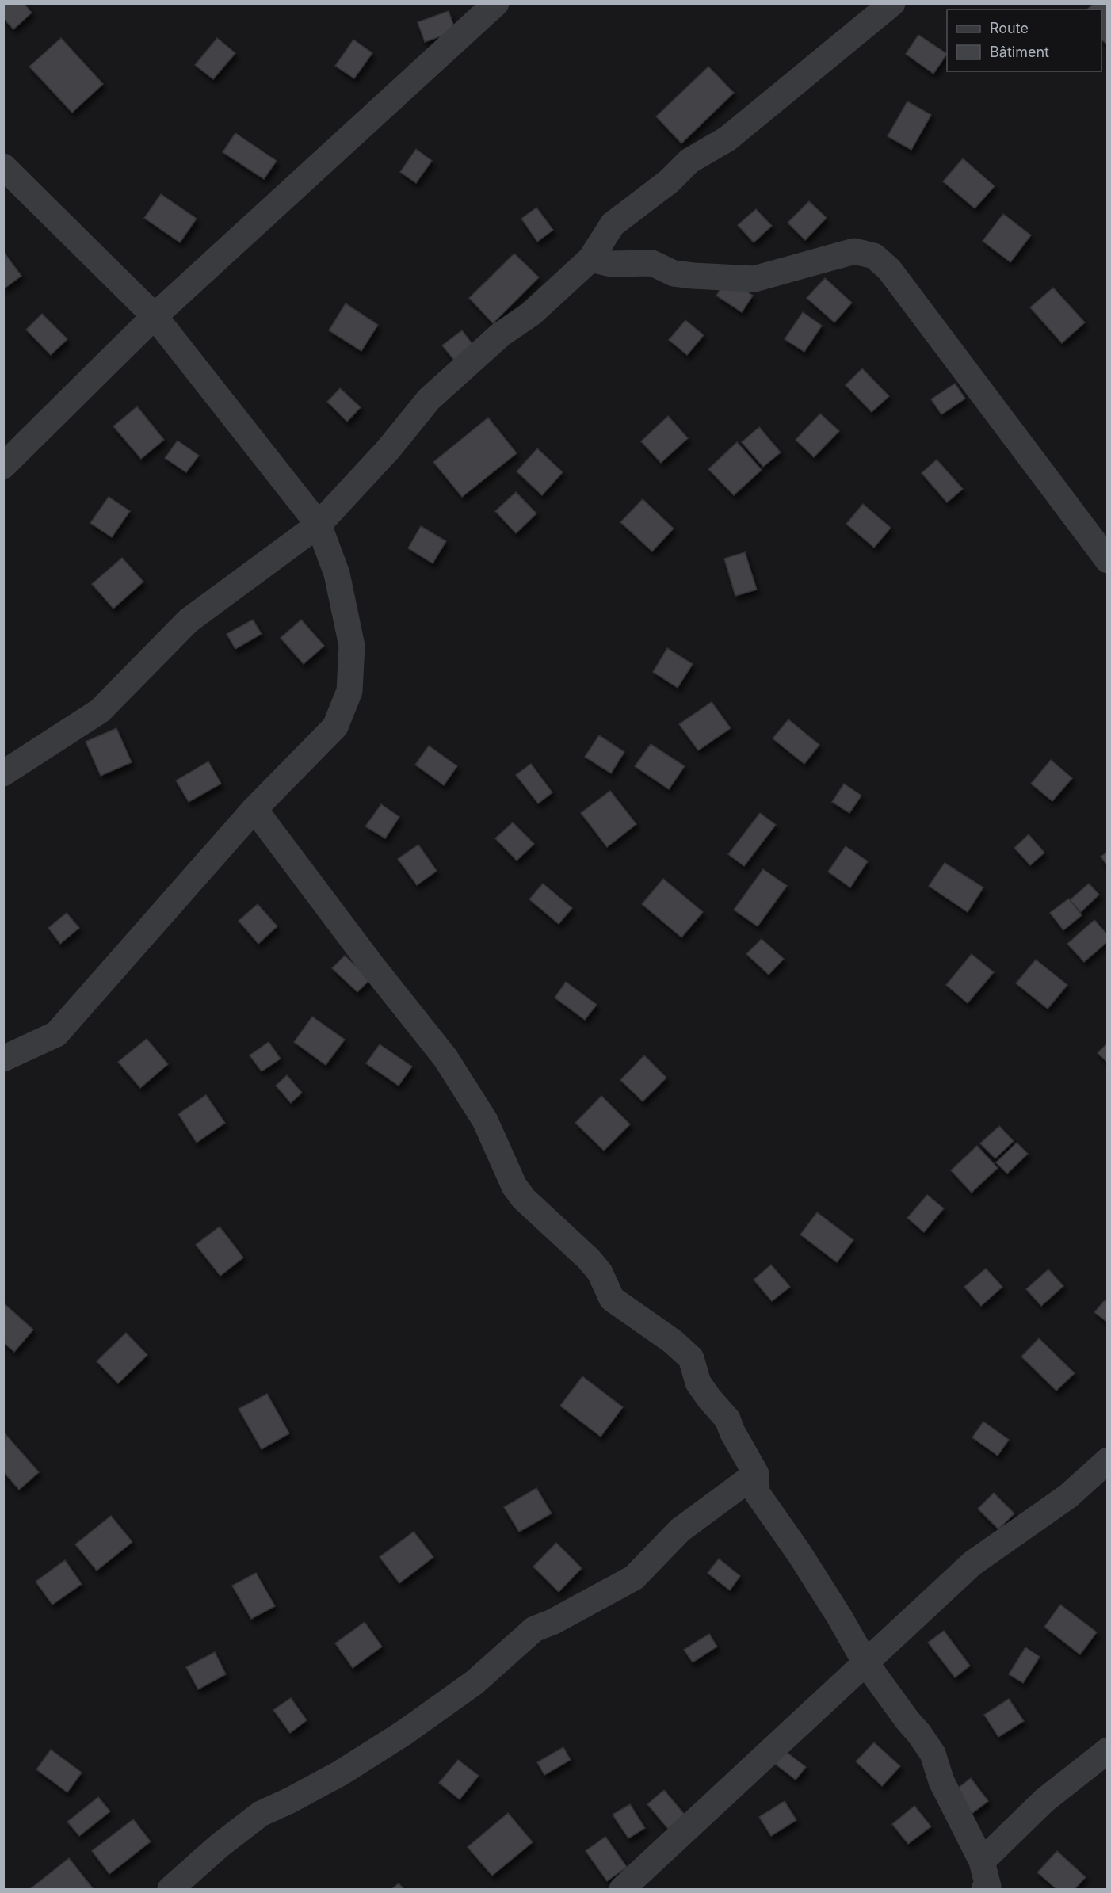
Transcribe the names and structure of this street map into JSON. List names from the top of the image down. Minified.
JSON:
{"legend":["Route","Bâtiment"]}
